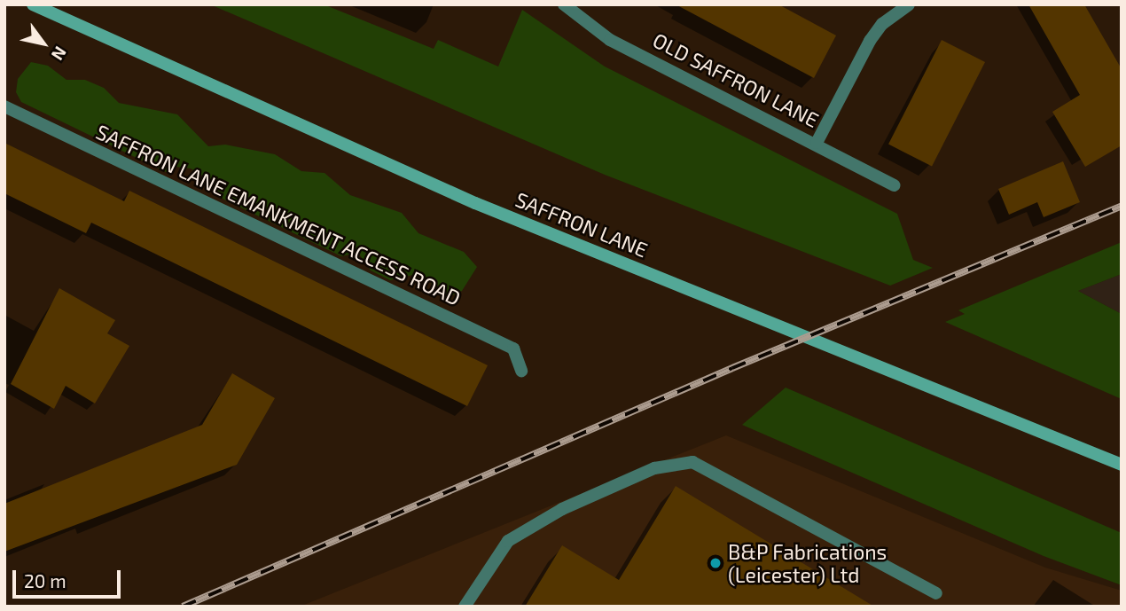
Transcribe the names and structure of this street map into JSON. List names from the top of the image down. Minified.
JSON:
{"streets":{"main road":["SAFFRON LANE"],"street":["OLD SAFFRON LANE","SAFFRON LANE EMANKMENT ACCESS ROAD"]},"places":["B&P Fabrications (Leicester) Ltd"],"scale_bar":"20 m","north":"bottom right"}
